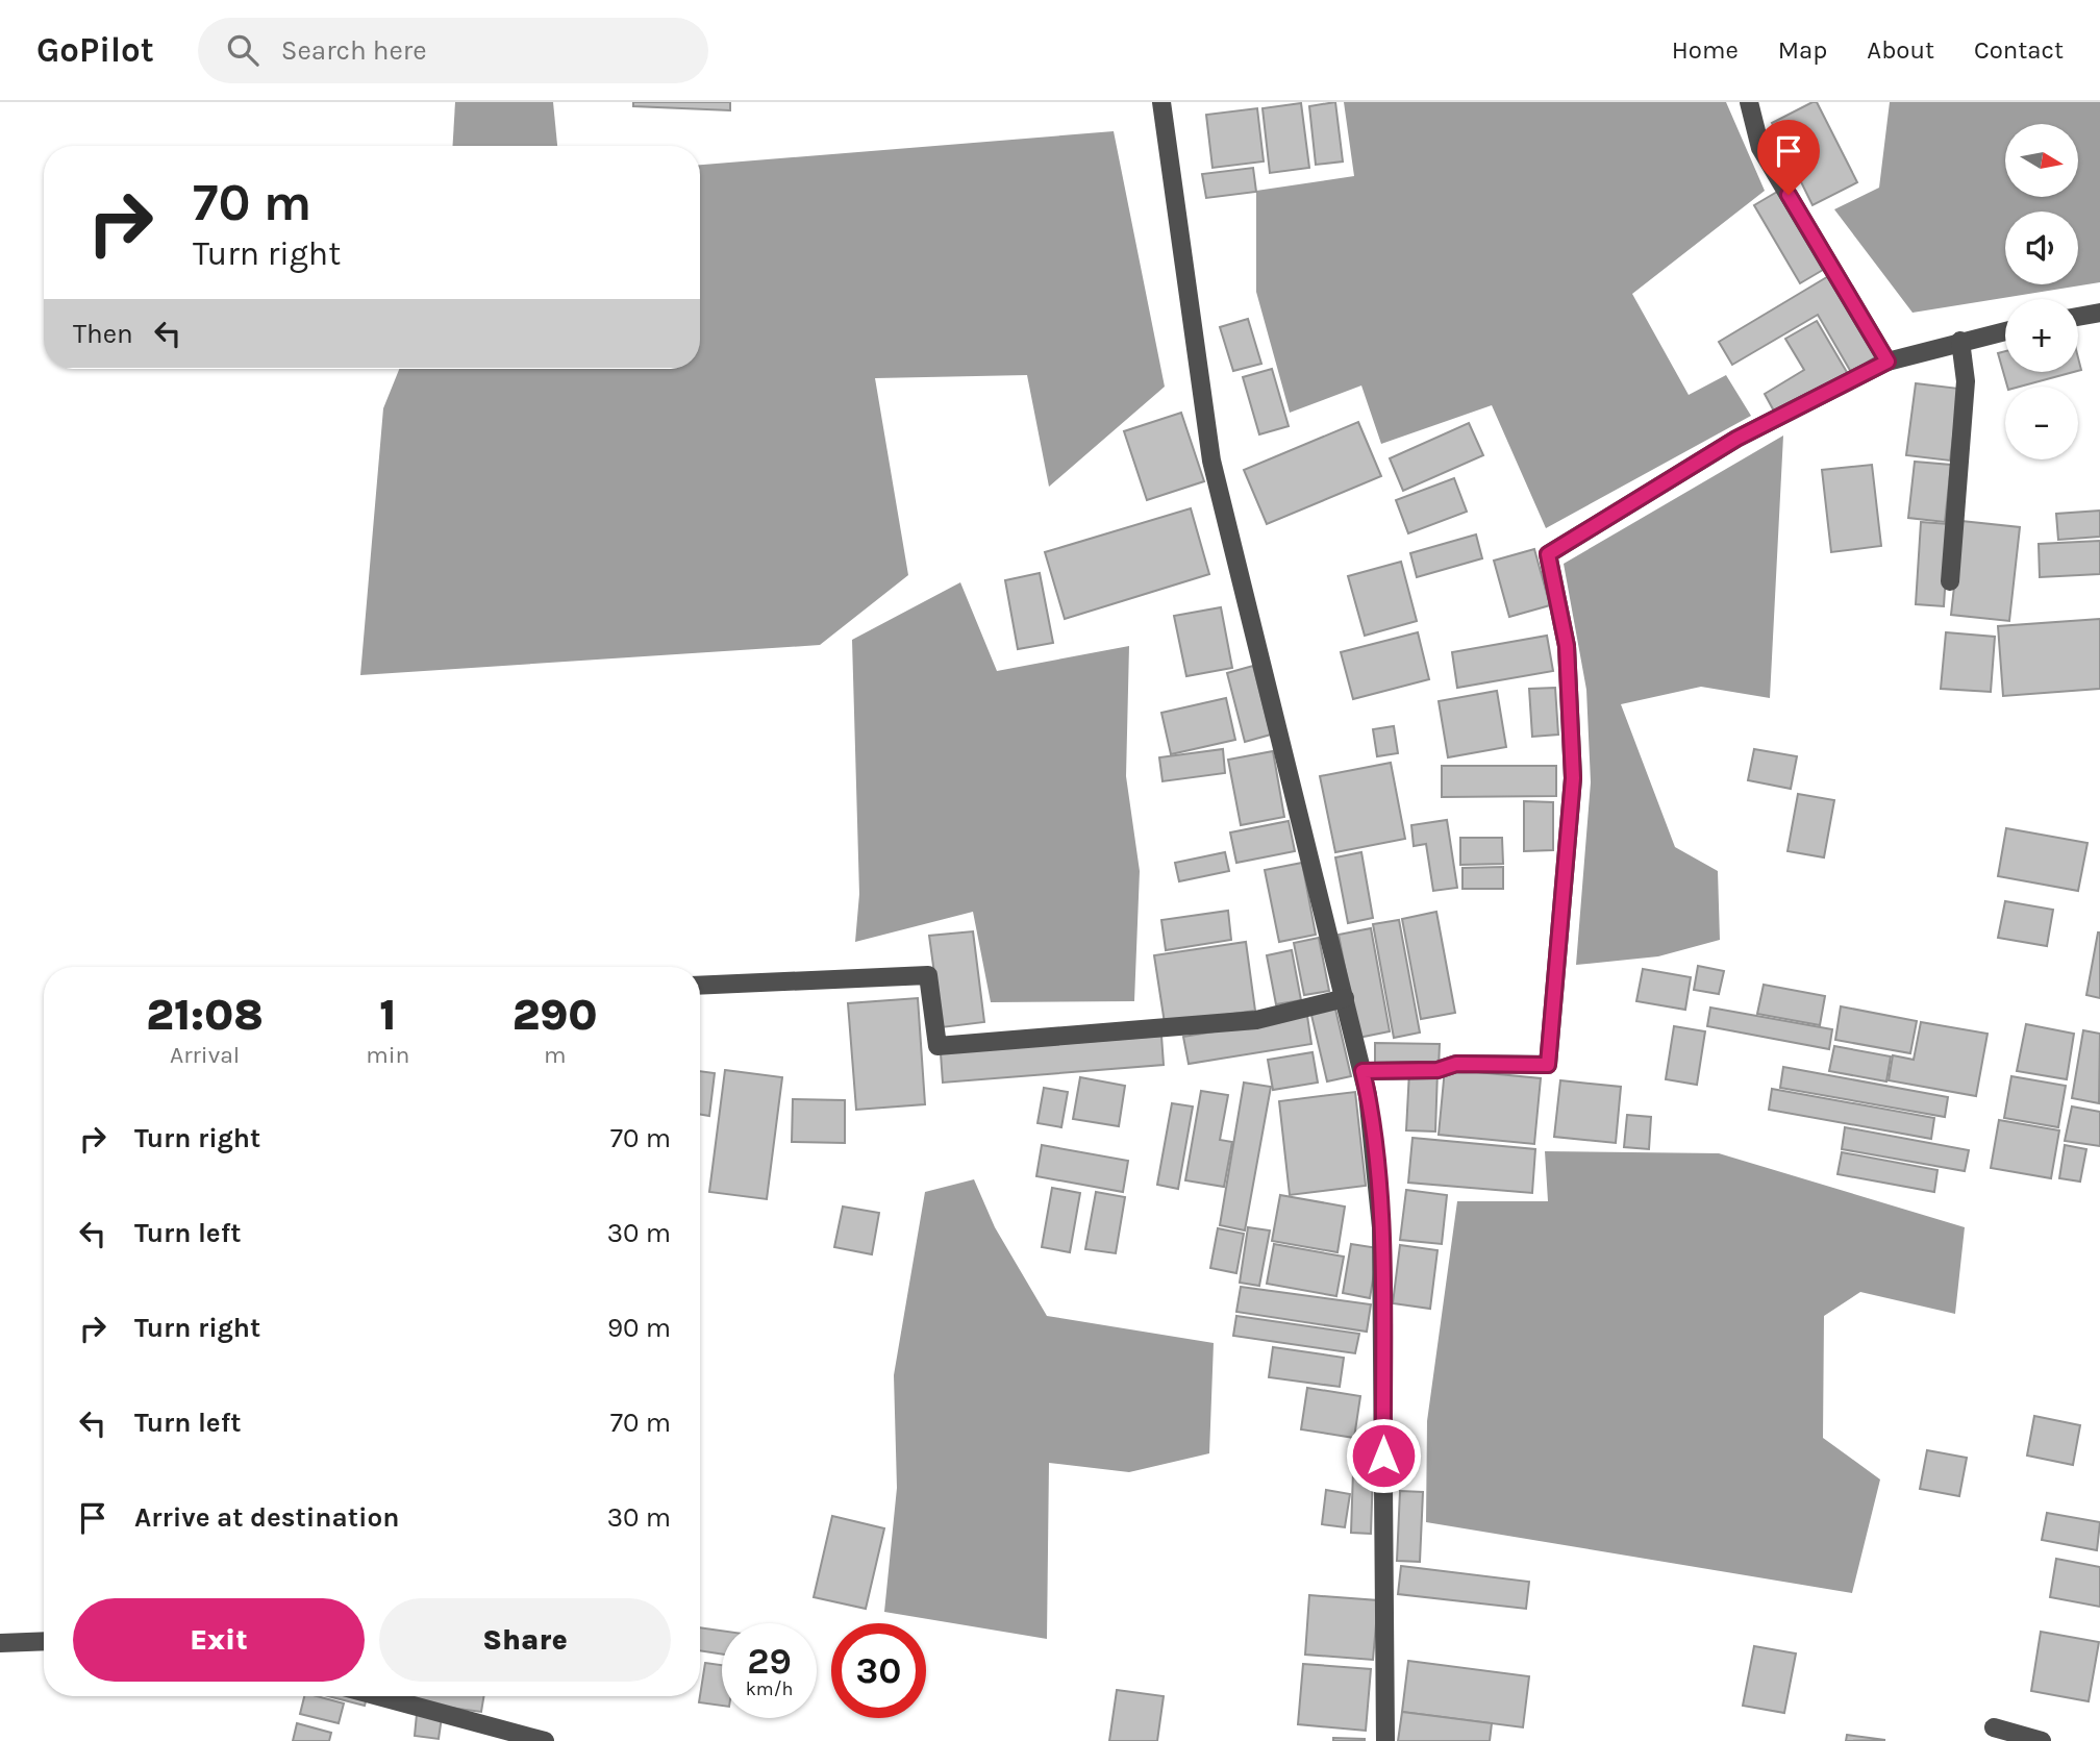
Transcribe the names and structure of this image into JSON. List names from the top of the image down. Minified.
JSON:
{"north":"right","page":{"header":"GoPilot","search":"Search here","nav":["Home","Map","About","Contact"],"map_buttons":["+","−"],"turn":["70 m","Turn right"],"then":"Then","eta":["21:08","Arrival","1","min","290","m"],"list":[{"name":"Turn right","value":"70 m"},{"name":"Turn left","value":"30 m"},{"name":"Turn right","value":"90 m"},{"name":"Turn left","value":"70 m"},{"name":"Arrive at destination","value":"30 m"}],"buttons":["Exit","Share"],"speed":"29 km/h","limit":"30"}}
